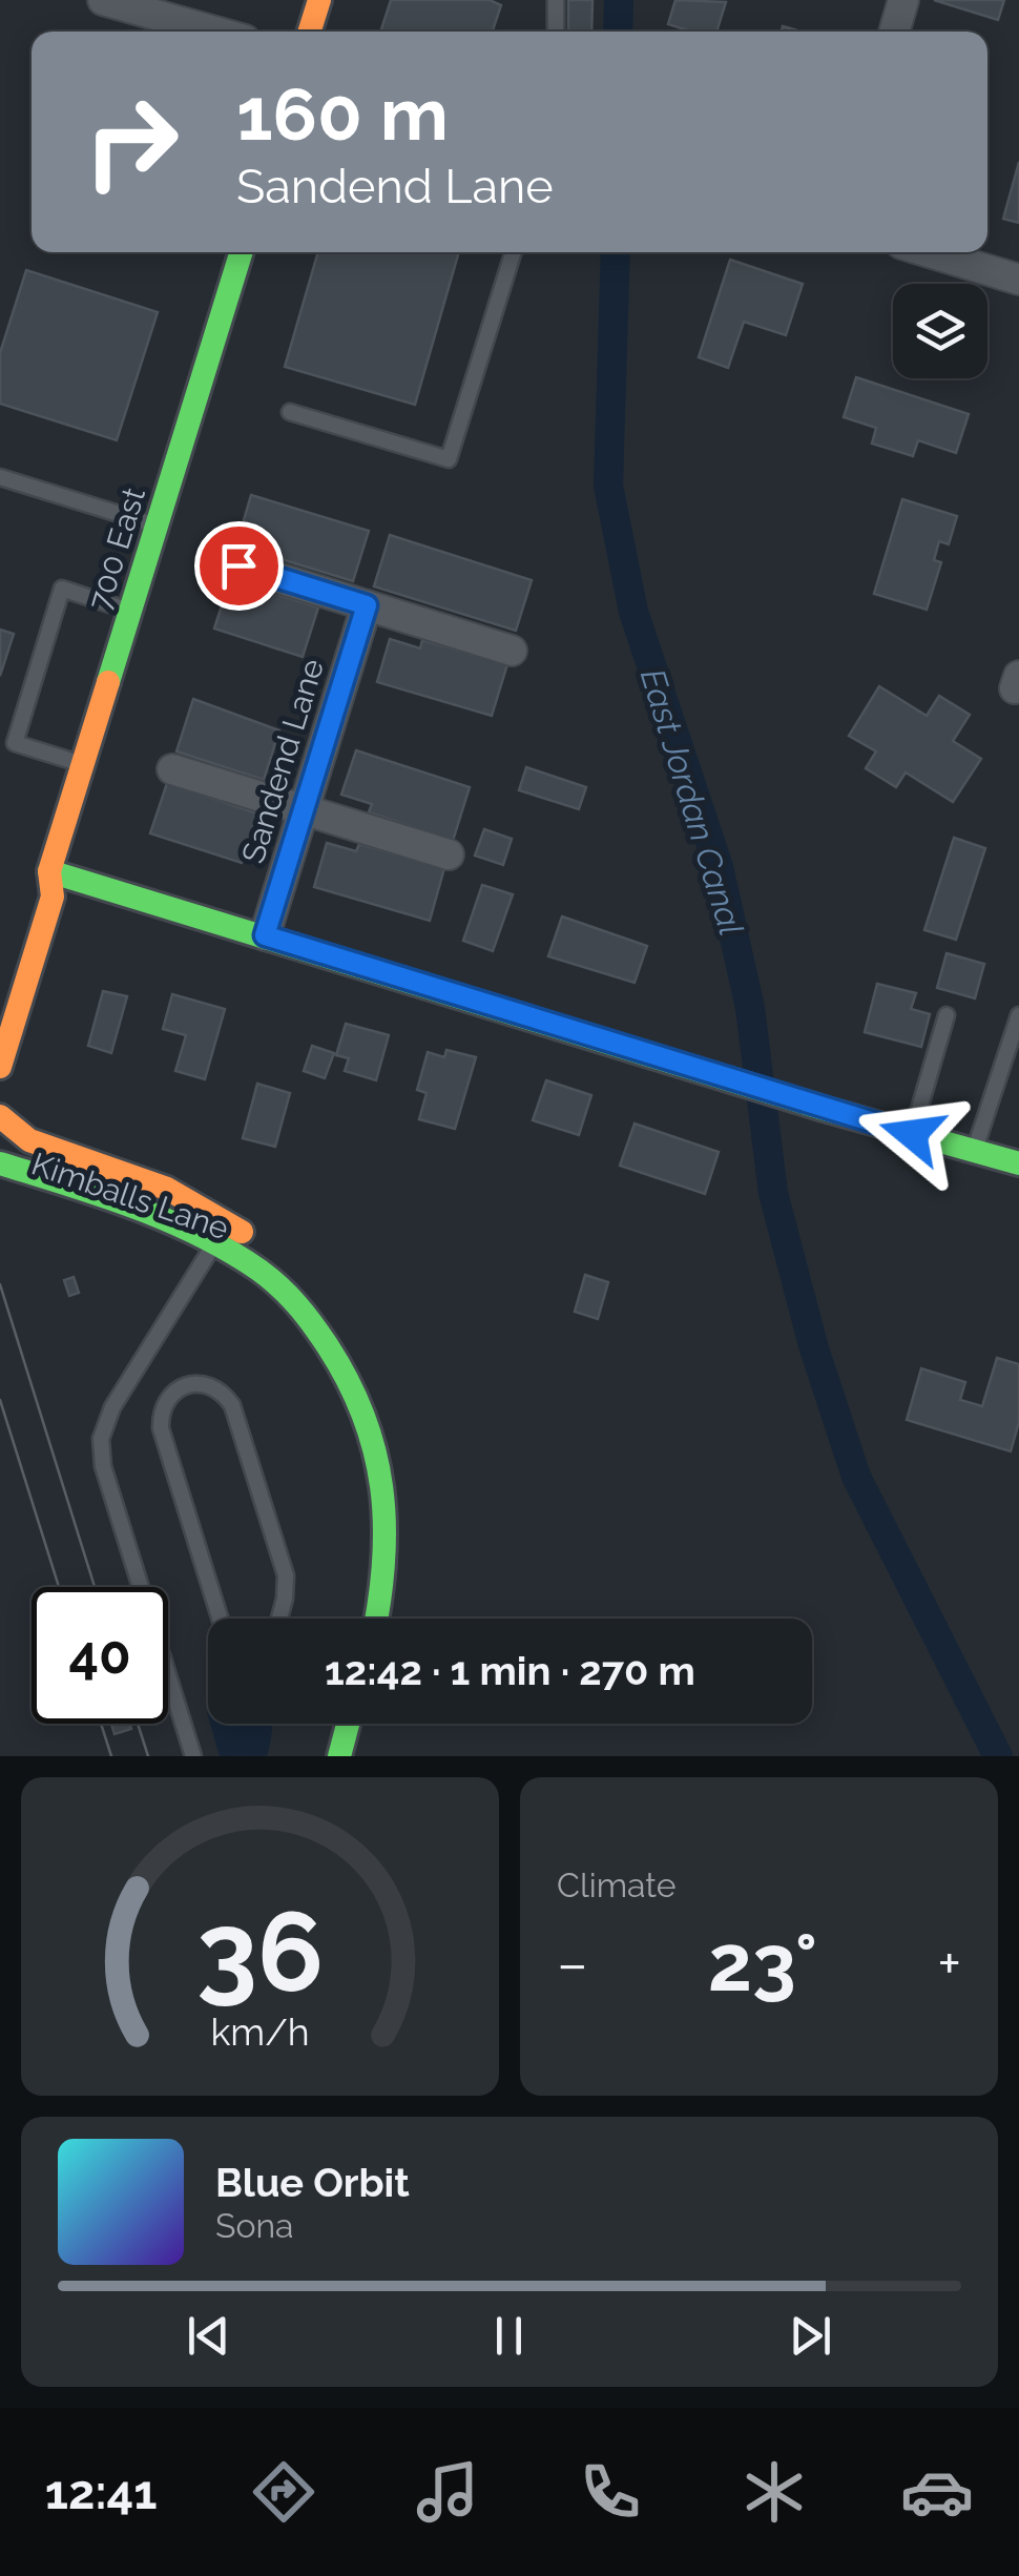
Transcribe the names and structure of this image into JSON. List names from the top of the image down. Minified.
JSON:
{"streets":{"street":["700 East","Sandend Lane","Kimballs Lane"]},"water":["East Jordan Canal"],"page":{"turn":["160 m","Sandend Lane"],"limit":"40","trip":"12:42 · 1 min · 270 m","tile":"Climate","heat":["−","23°","+"],"song":["Blue Orbit","Sona"],"tabs":"12:41","gauge":["36","km/h"]}}
